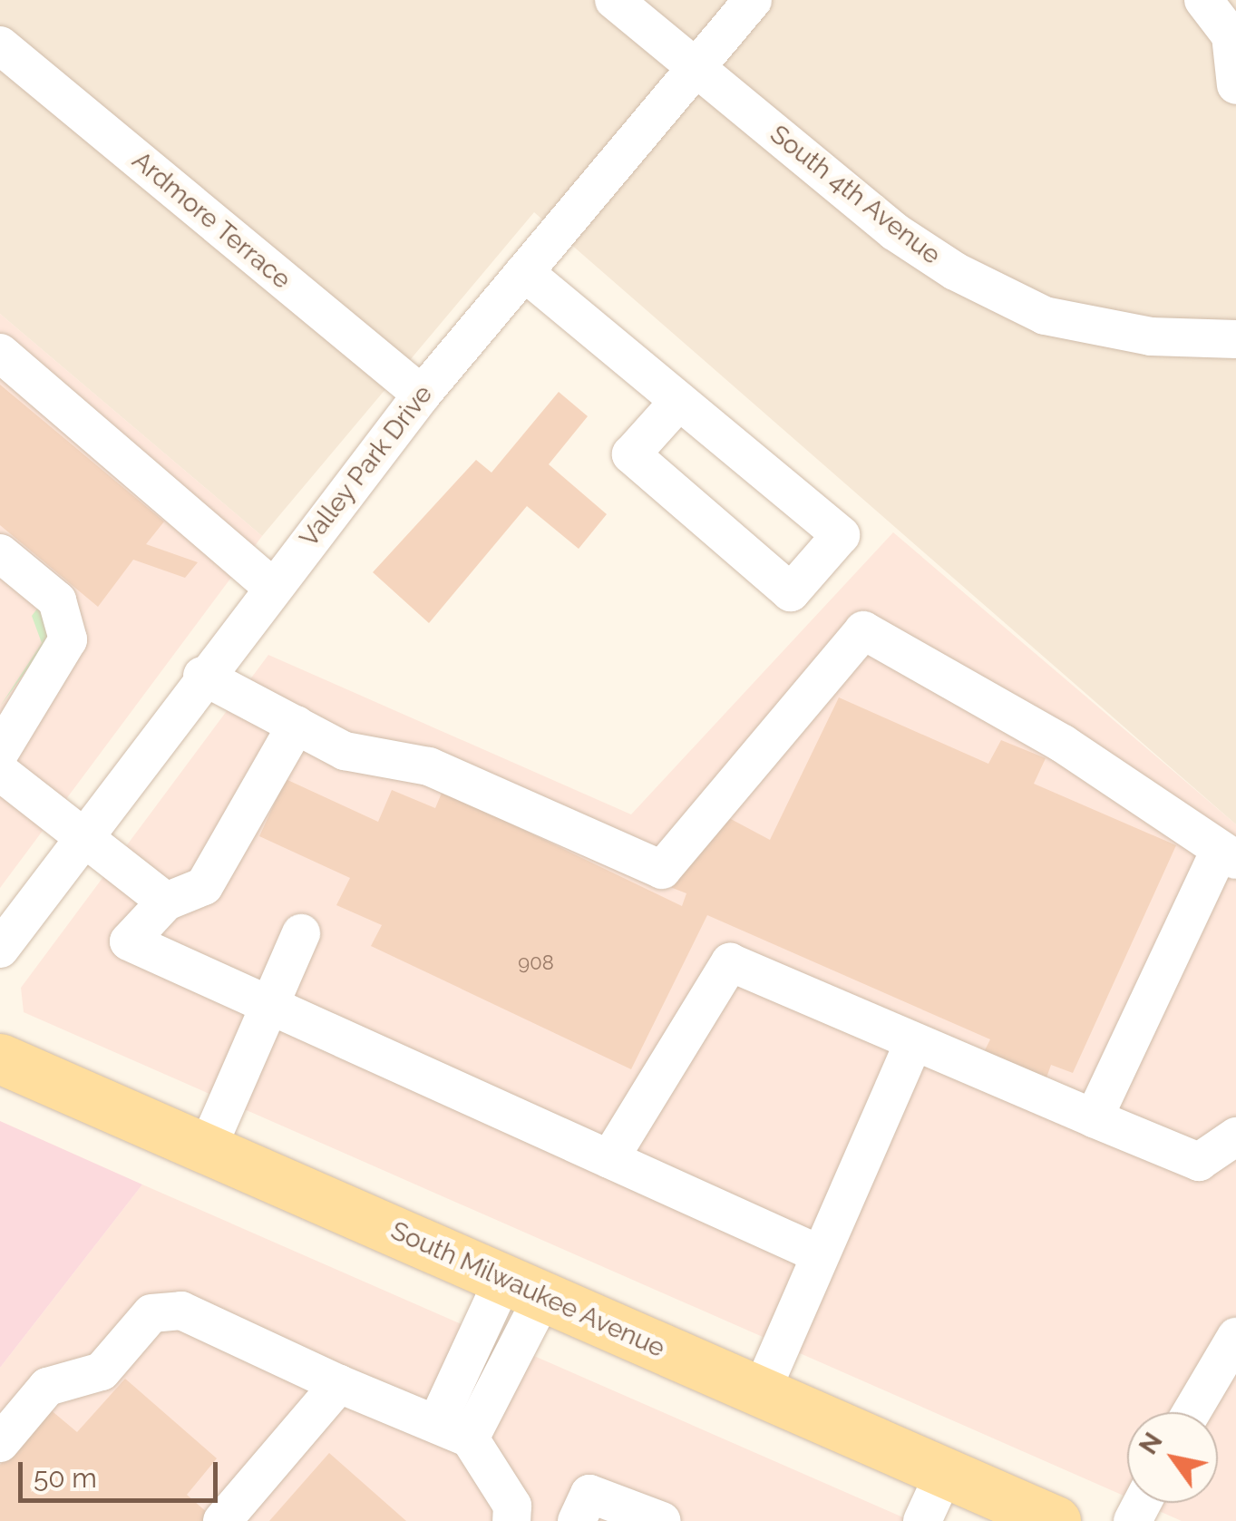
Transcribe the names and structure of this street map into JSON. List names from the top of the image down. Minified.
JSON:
{"streets":{"main road":["South Milwaukee Avenue"],"street":["South 4th Avenue","Ardmore Terrace","Valley Park Drive"]},"crossings":[["South 4th Avenue","Valley Park Drive"],["Ardmore Terrace","Valley Park Drive"]],"house_numbers":["908"],"scale_bar":"50 m","north":"top left"}
